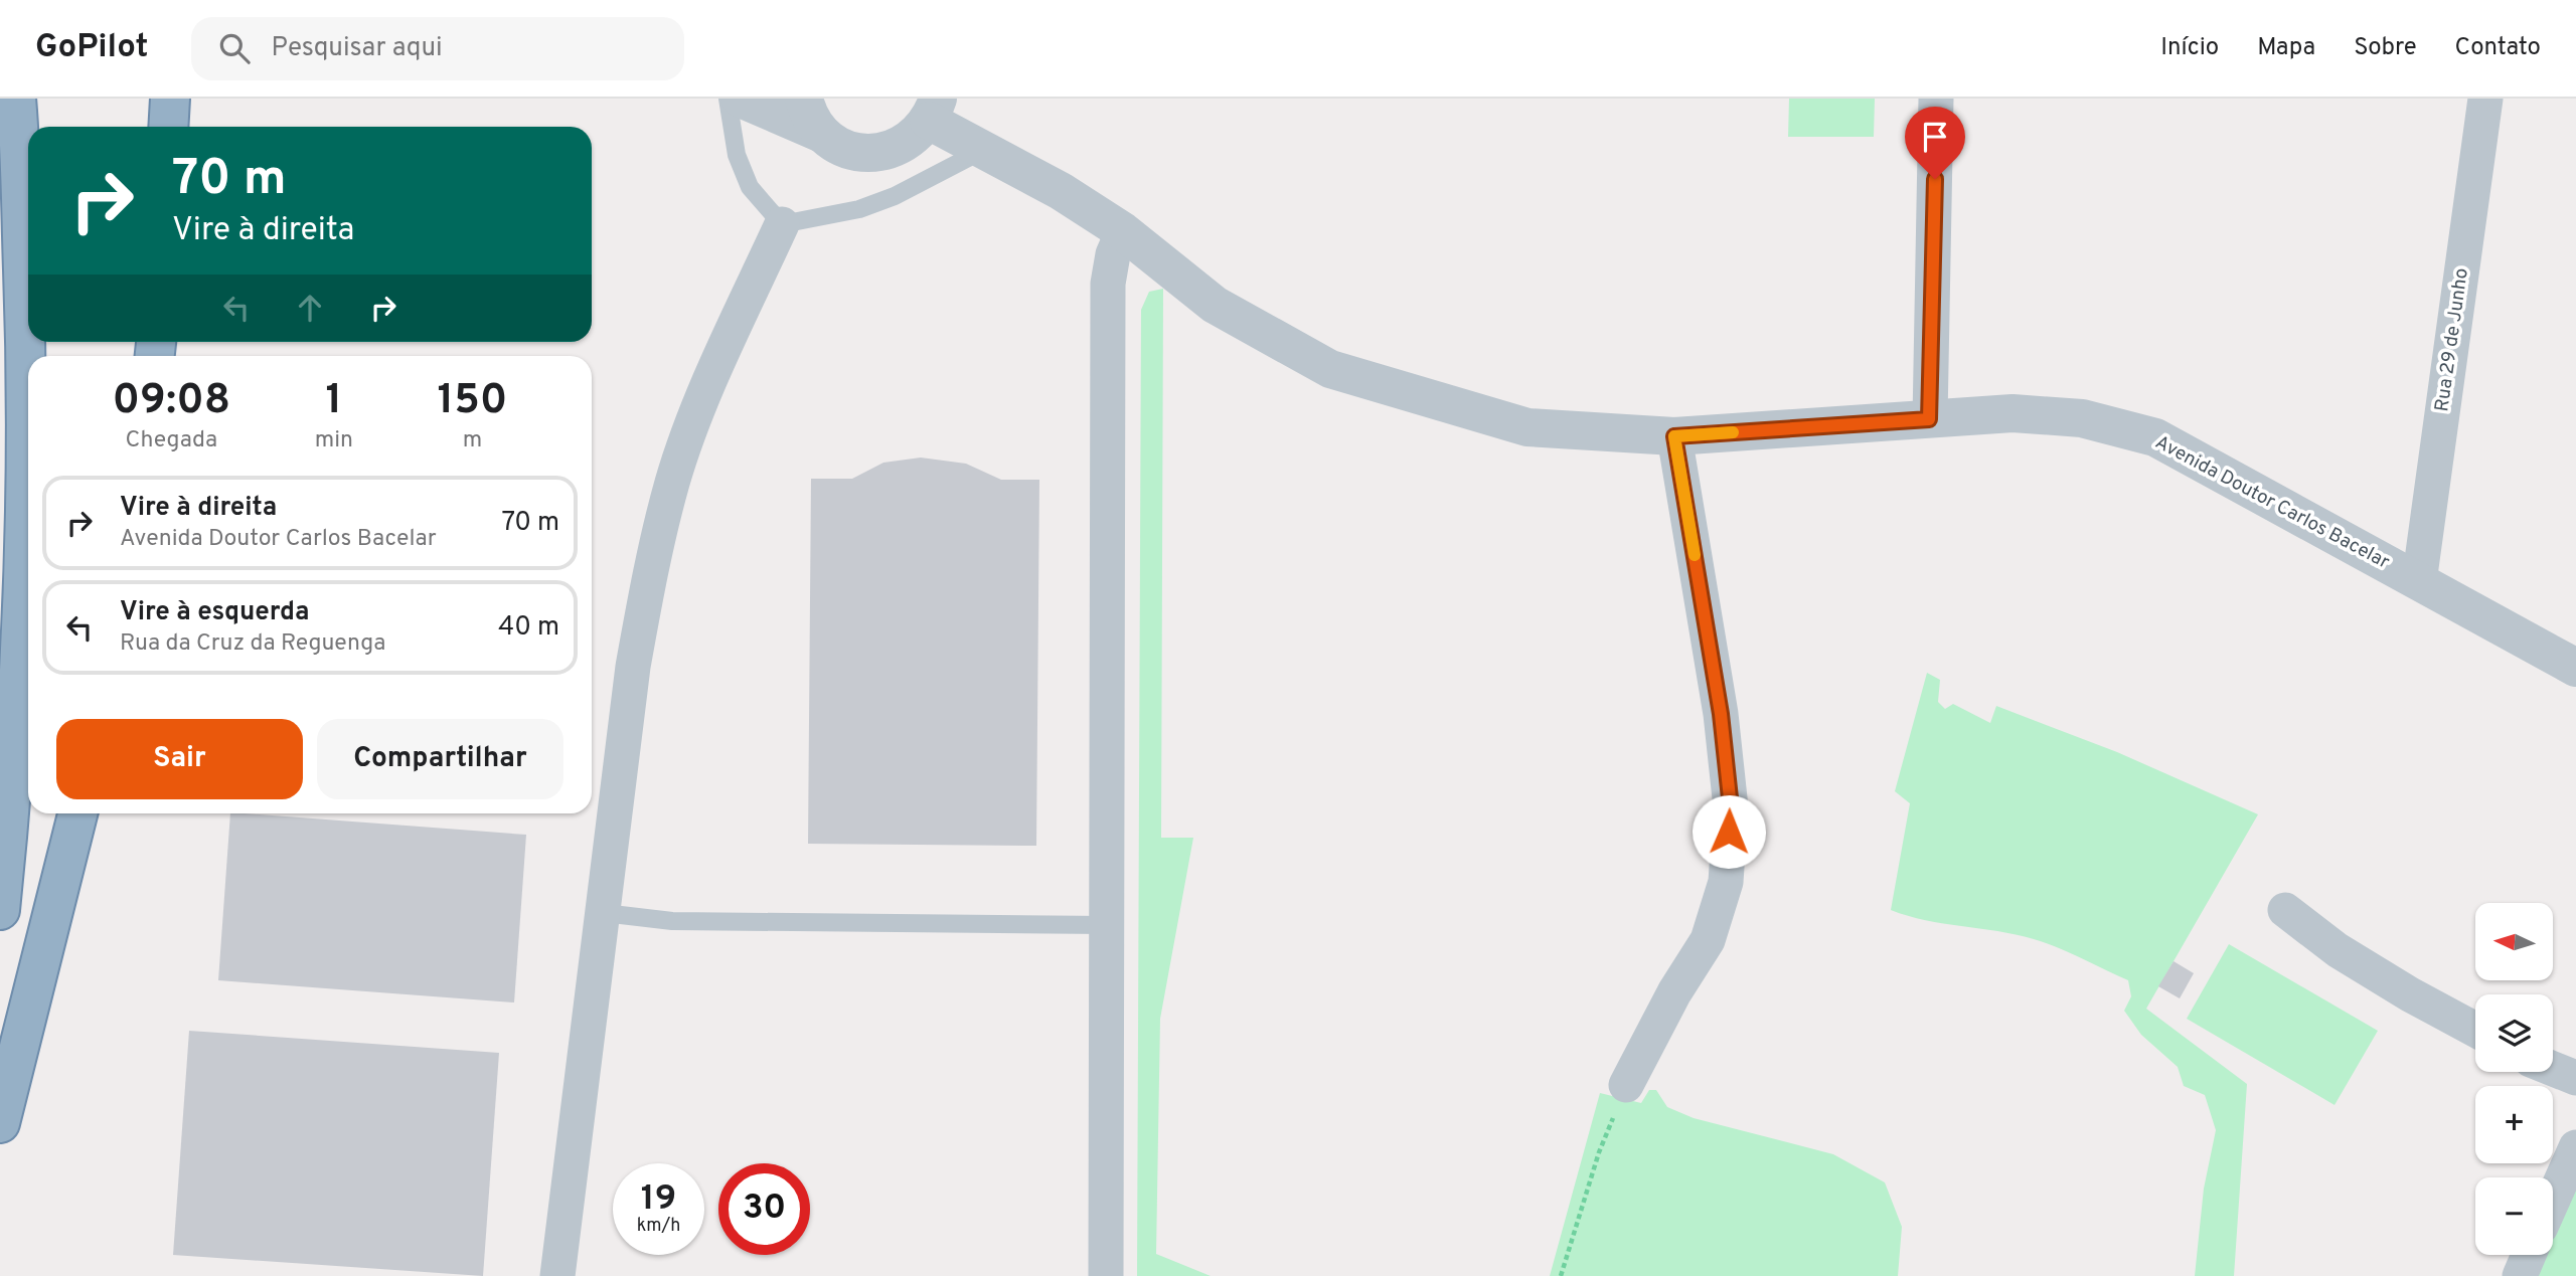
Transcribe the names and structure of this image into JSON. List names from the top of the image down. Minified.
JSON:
{"streets":{"street":["Rua 29 de Junho","Avenida Doutor Carlos Bacelar"]},"crossings":[["Rua 29 de Junho","Avenida Doutor Carlos Bacelar"]],"north":"left","page":{"header":"GoPilot","search":"Pesquisar aqui","nav":["Início","Mapa","Sobre","Contato"],"turn":["70 m","Vire à direita"],"eta":["09:08","Chegada","1","min","150","m"],"list":[{"name":"Vire à direita","note":"Avenida Doutor Carlos Bacelar","value":"70 m"},{"name":"Vire à esquerda","note":"Rua da Cruz da Reguenga","value":"40 m"}],"buttons":["Sair","Compartilhar"],"map_buttons":["+","−"],"speed":"19 km/h","limit":"30"}}
